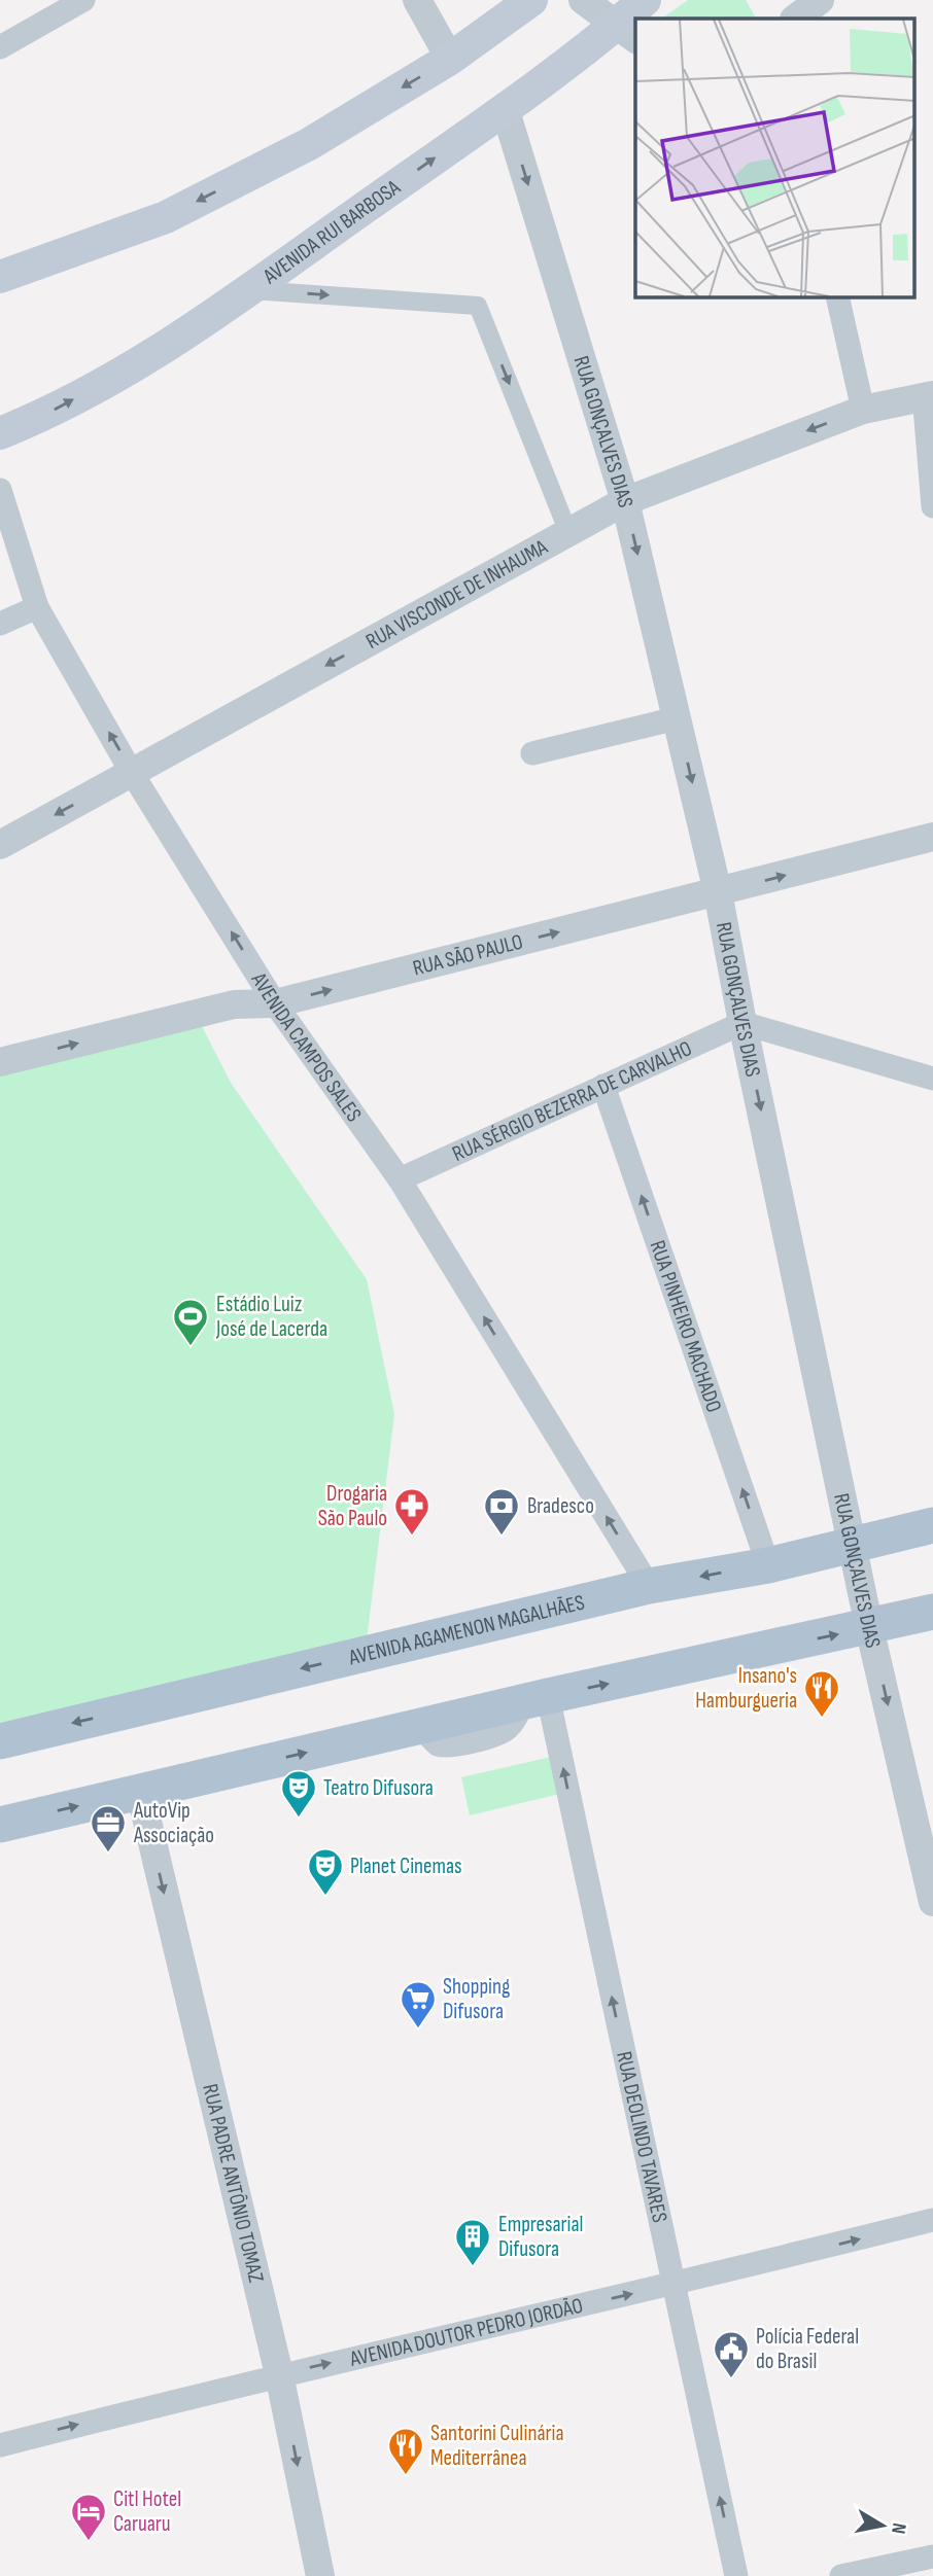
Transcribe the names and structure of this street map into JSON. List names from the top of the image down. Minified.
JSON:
{"streets":{"main road":["AVENIDA RUI BARBOSA","AVENIDA AGAMENON MAGALHÃES"],"street":["RUA GONÇALVES DIAS","RUA VISCONDE DE INHAUMA","RUA SÃO PAULO","AVENIDA CAMPOS SALES","RUA SÉRGIO BEZERRA DE CARVALHO","RUA PINHEIRO MACHADO","RUA DEOLINDO TAVARES","RUA PADRE ANTÔNIO TOMAZ","AVENIDA DOUTOR PEDRO JORDÃO"]},"crossings":[["AVENIDA RUI BARBOSA","RUA GONÇALVES DIAS"],["RUA GONÇALVES DIAS","RUA VISCONDE DE INHAUMA"],["RUA GONÇALVES DIAS","RUA SÃO PAULO"],["RUA GONÇALVES DIAS","RUA SÉRGIO BEZERRA DE CARVALHO"],["RUA GONÇALVES DIAS","AVENIDA AGAMENON MAGALHÃES"],["RUA VISCONDE DE INHAUMA","AVENIDA CAMPOS SALES"],["RUA SÃO PAULO","AVENIDA CAMPOS SALES"],["AVENIDA CAMPOS SALES","RUA SÉRGIO BEZERRA DE CARVALHO"],["AVENIDA CAMPOS SALES","AVENIDA AGAMENON MAGALHÃES"],["RUA SÉRGIO BEZERRA DE CARVALHO","RUA PINHEIRO MACHADO"],["RUA PINHEIRO MACHADO","AVENIDA AGAMENON MAGALHÃES"],["RUA DEOLINDO TAVARES","AVENIDA DOUTOR PEDRO JORDÃO"],["RUA PADRE ANTÔNIO TOMAZ","AVENIDA DOUTOR PEDRO JORDÃO"]],"one_way":["RUA GONÇALVES DIAS","RUA VISCONDE DE INHAUMA","RUA SÃO PAULO","AVENIDA CAMPOS SALES","RUA PINHEIRO MACHADO","RUA DEOLINDO TAVARES","RUA PADRE ANTÔNIO TOMAZ","AVENIDA DOUTOR PEDRO JORDÃO"],"places":{"sports":["Estádio Luiz José de Lacerda"],"pharmacy":["Drogaria São Paulo"],"bank":["Bradesco"],"restaurant":["Insano's Hamburgueria","Santorini Culinária Mediterrânea"],"theatre":["Teatro Difusora","Planet Cinemas"],"office":["AutoVip Associação"],"supermarket":["Shopping Difusora"],"building":["Empresarial Difusora"],"public building":["Polícia Federal do Brasil"],"hotel":["CitI Hotel Caruaru"]},"north":"right"}
